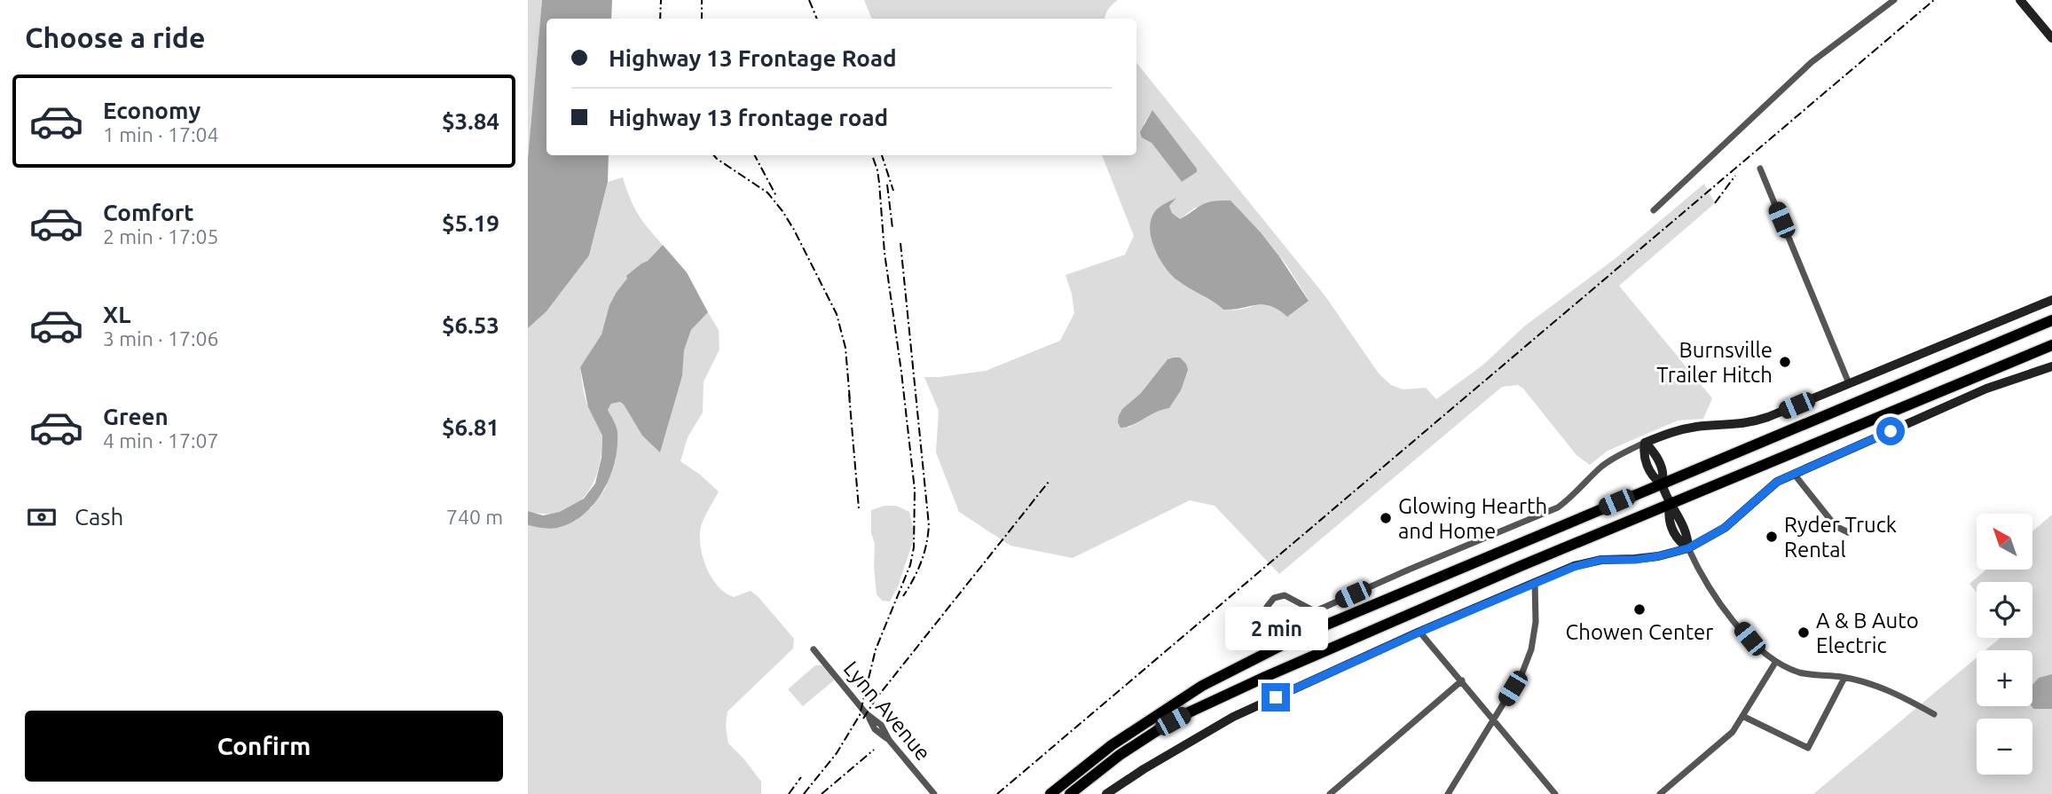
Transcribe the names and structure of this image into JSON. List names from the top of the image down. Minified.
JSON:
{"streets":{"street":["Lynn Avenue"]},"places":["Burnsville Trailer Hitch","Glowing Hearth and Home","Ryder Truck Rental","Chowen Center","A & B Auto Electric"],"north":"top left","page":{"heading":"Choose a ride","banner":["Highway 13 Frontage Road","Highway 13 frontage road"],"list":[{"name":"Economy","note":"1 min · 17:04","value":"$3.84"},{"name":"Comfort","note":"2 min · 17:05","value":"$5.19"},{"name":"XL","note":"3 min · 17:06","value":"$6.53"},{"name":"Green","note":"4 min · 17:07","value":"$6.81"}],"pay":["Cash","740 m"],"map_buttons":["+","−"],"bubble":"2 min","buttons":"Confirm"}}
